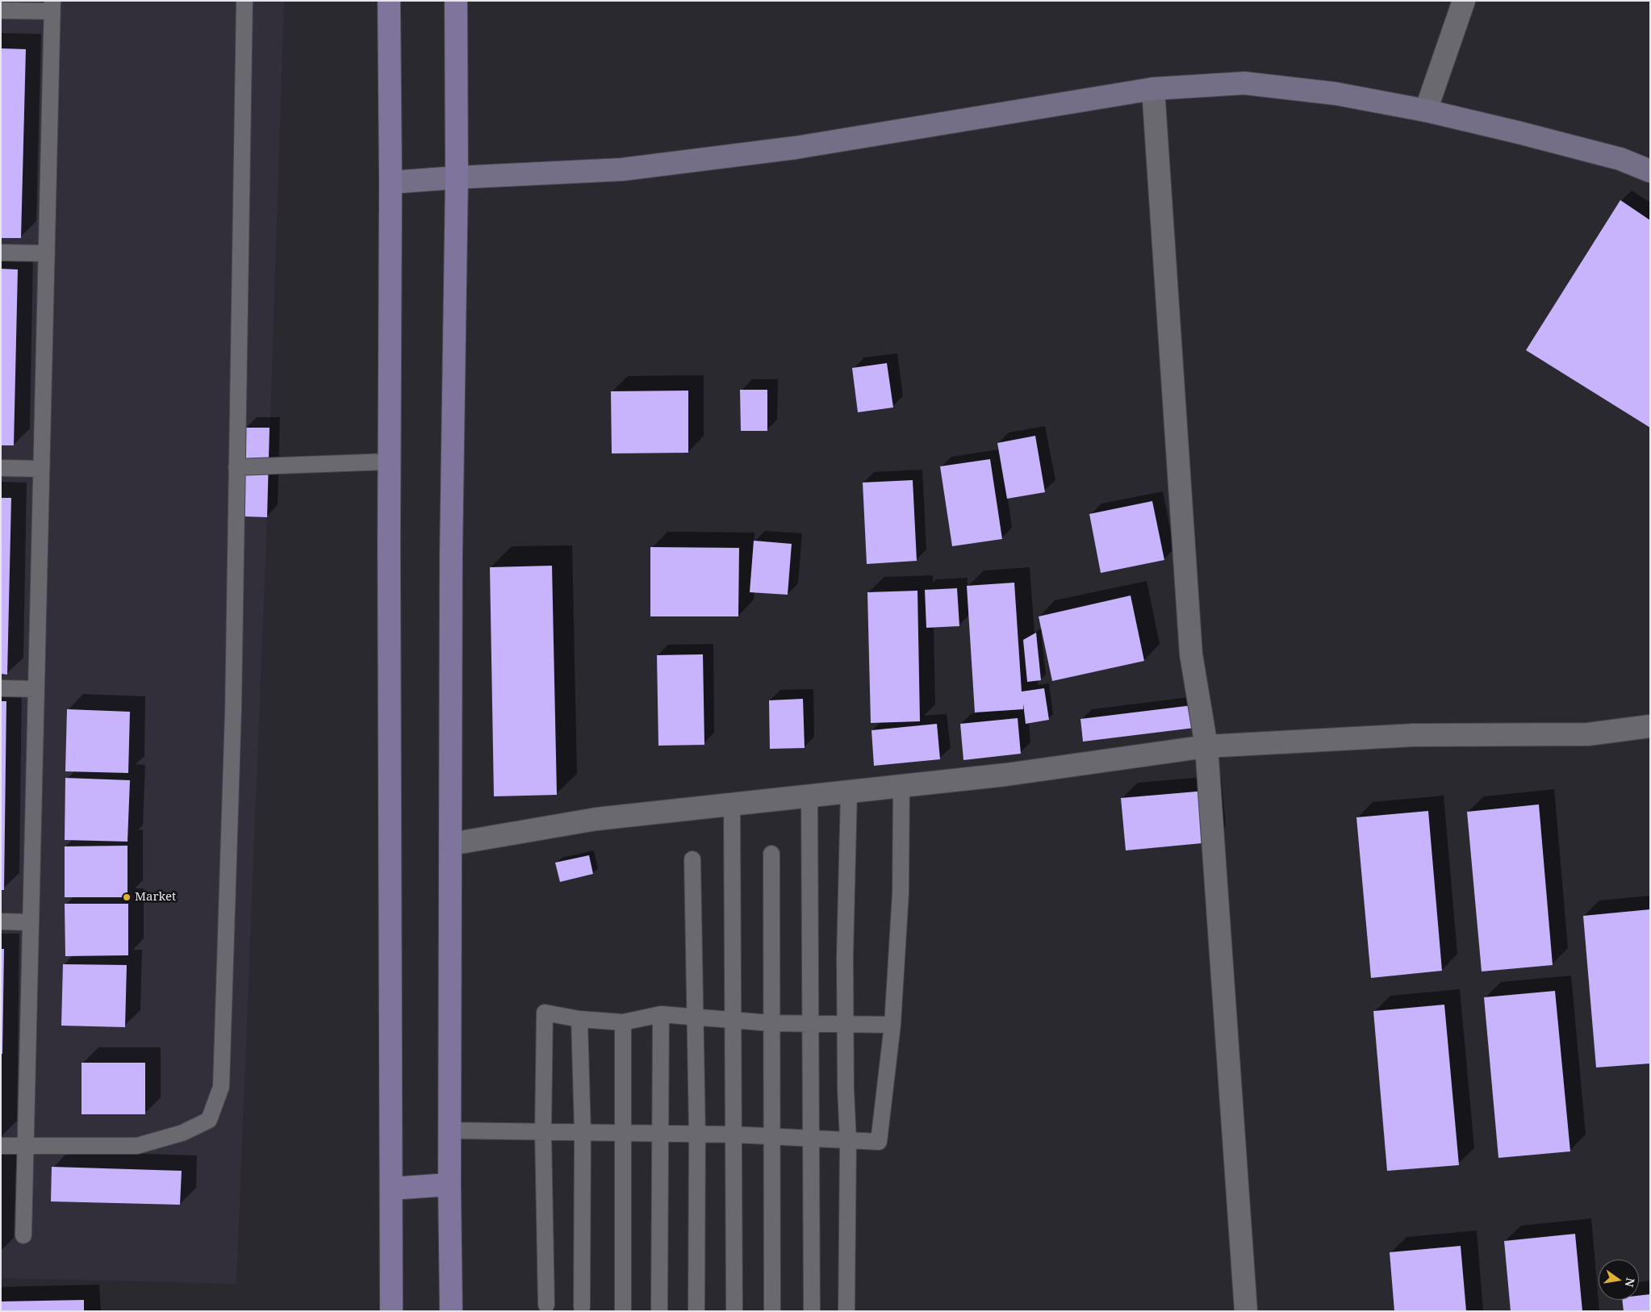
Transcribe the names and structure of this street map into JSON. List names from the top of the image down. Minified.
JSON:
{"places":["Market"],"north":"right"}
